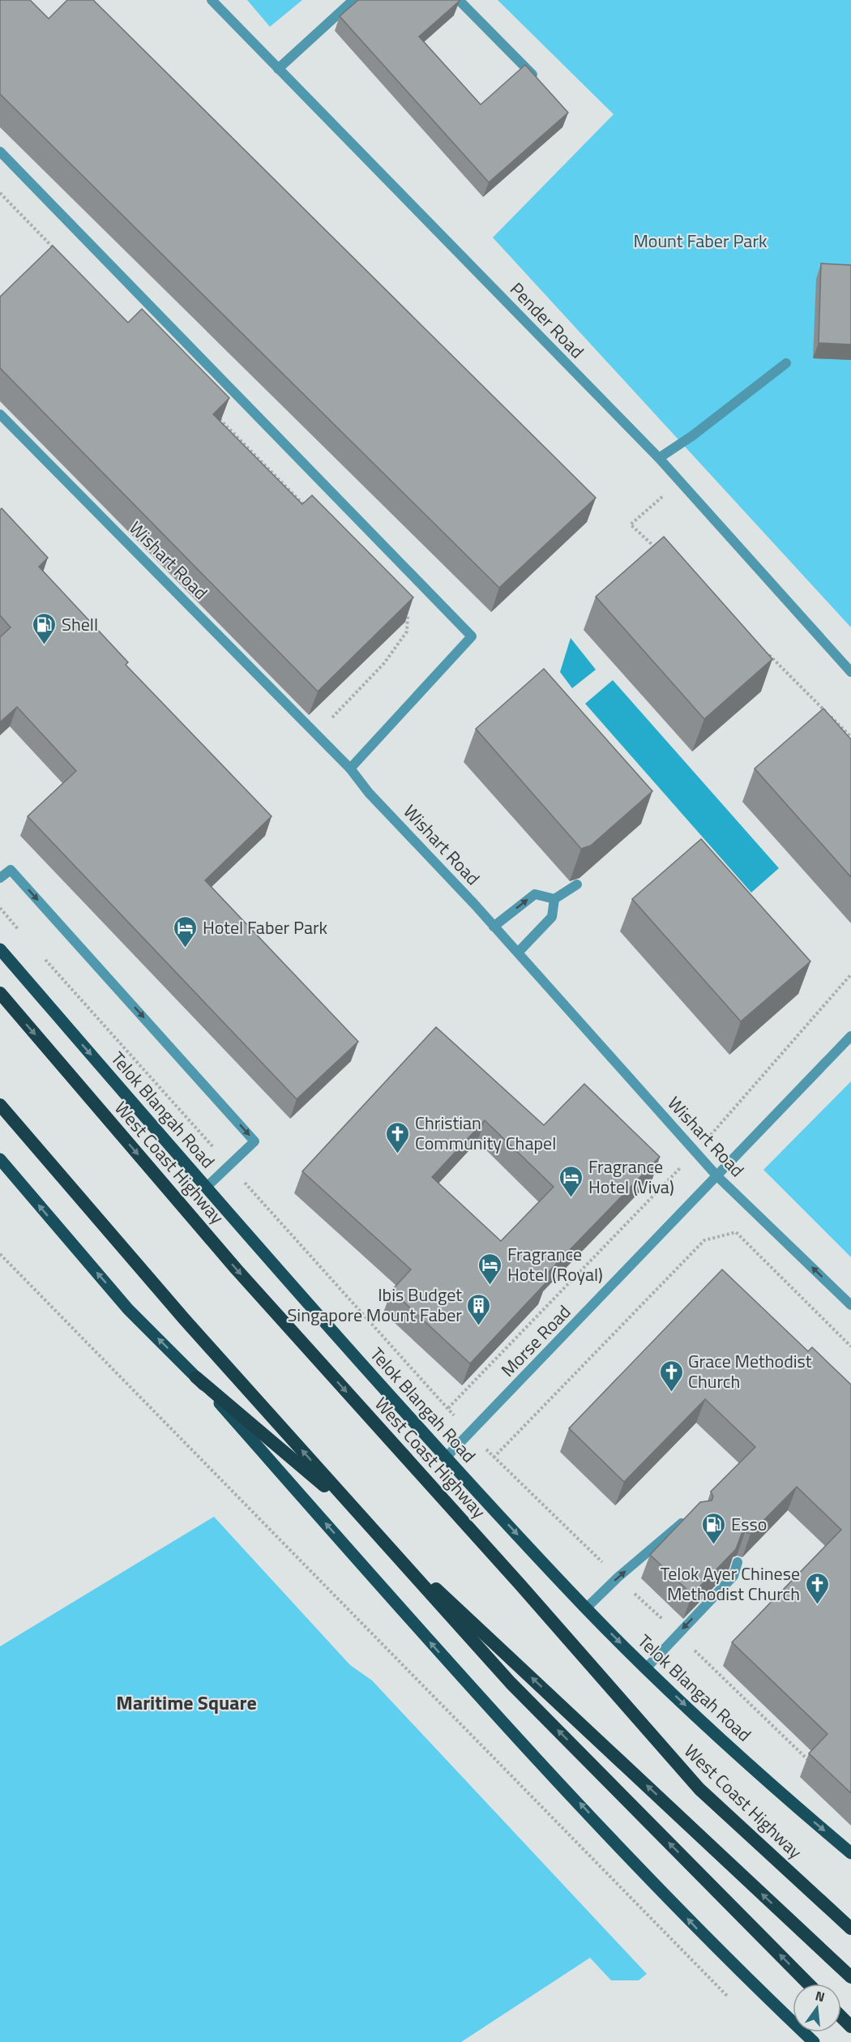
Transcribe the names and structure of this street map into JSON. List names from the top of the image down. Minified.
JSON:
{"streets":{"highway":["West Coast Highway"],"main road":["Telok Blangah Road"],"street":["Pender Road","Wishart Road","Morse Road"]},"crossings":[["Wishart Road","Morse Road"],["Telok Blangah Road","Morse Road"]],"one_way":["Telok Blangah Road"],"districts":["Maritime Square"],"parks":["Mount Faber Park"],"places":{"fuel station":["Shell","Esso"],"hotel":["Hotel Faber Park","Fragrance Hotel (Viva)","Fragrance Hotel (Royal)"],"church":["Christian Community Chapel","Grace Methodist Church","Telok Ayer Chinese Methodist Church"],"building":["Ibis Budget Singapore Mount Faber"]},"north":"top"}
